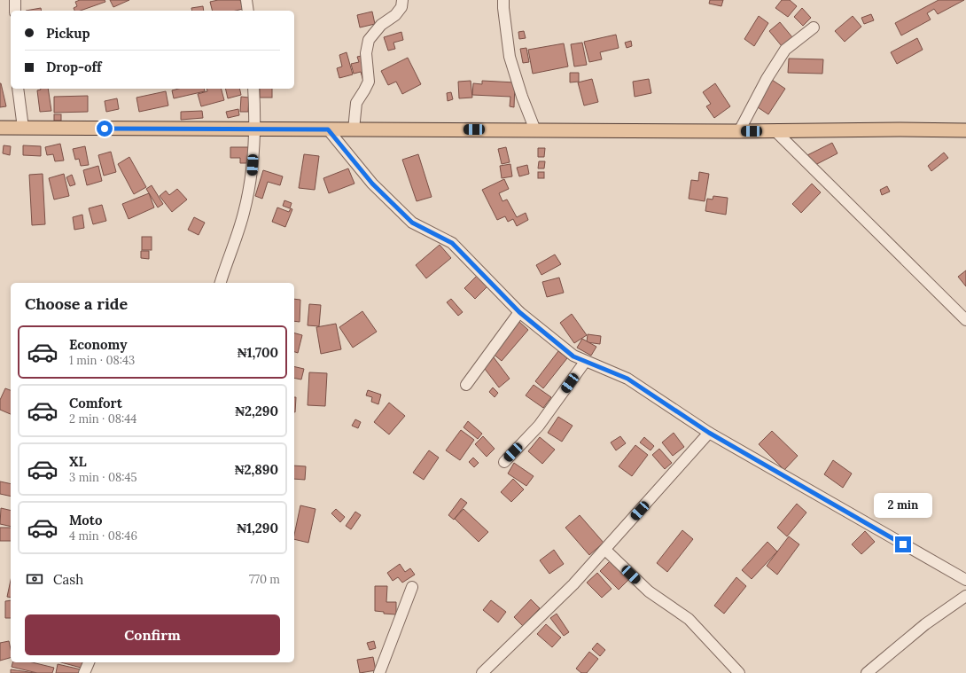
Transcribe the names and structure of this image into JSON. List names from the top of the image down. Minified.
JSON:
{"page":{"banner":["Pickup","Drop-off"],"heading":"Choose a ride","list":[{"name":"Economy","note":"1 min · 08:43","value":"₦1,700"},{"name":"Comfort","note":"2 min · 08:44","value":"₦2,290"},{"name":"XL","note":"3 min · 08:45","value":"₦2,890"},{"name":"Moto","note":"4 min · 08:46","value":"₦1,290"}],"bubble":"2 min","pay":["Cash","770 m"],"buttons":"Confirm"}}
